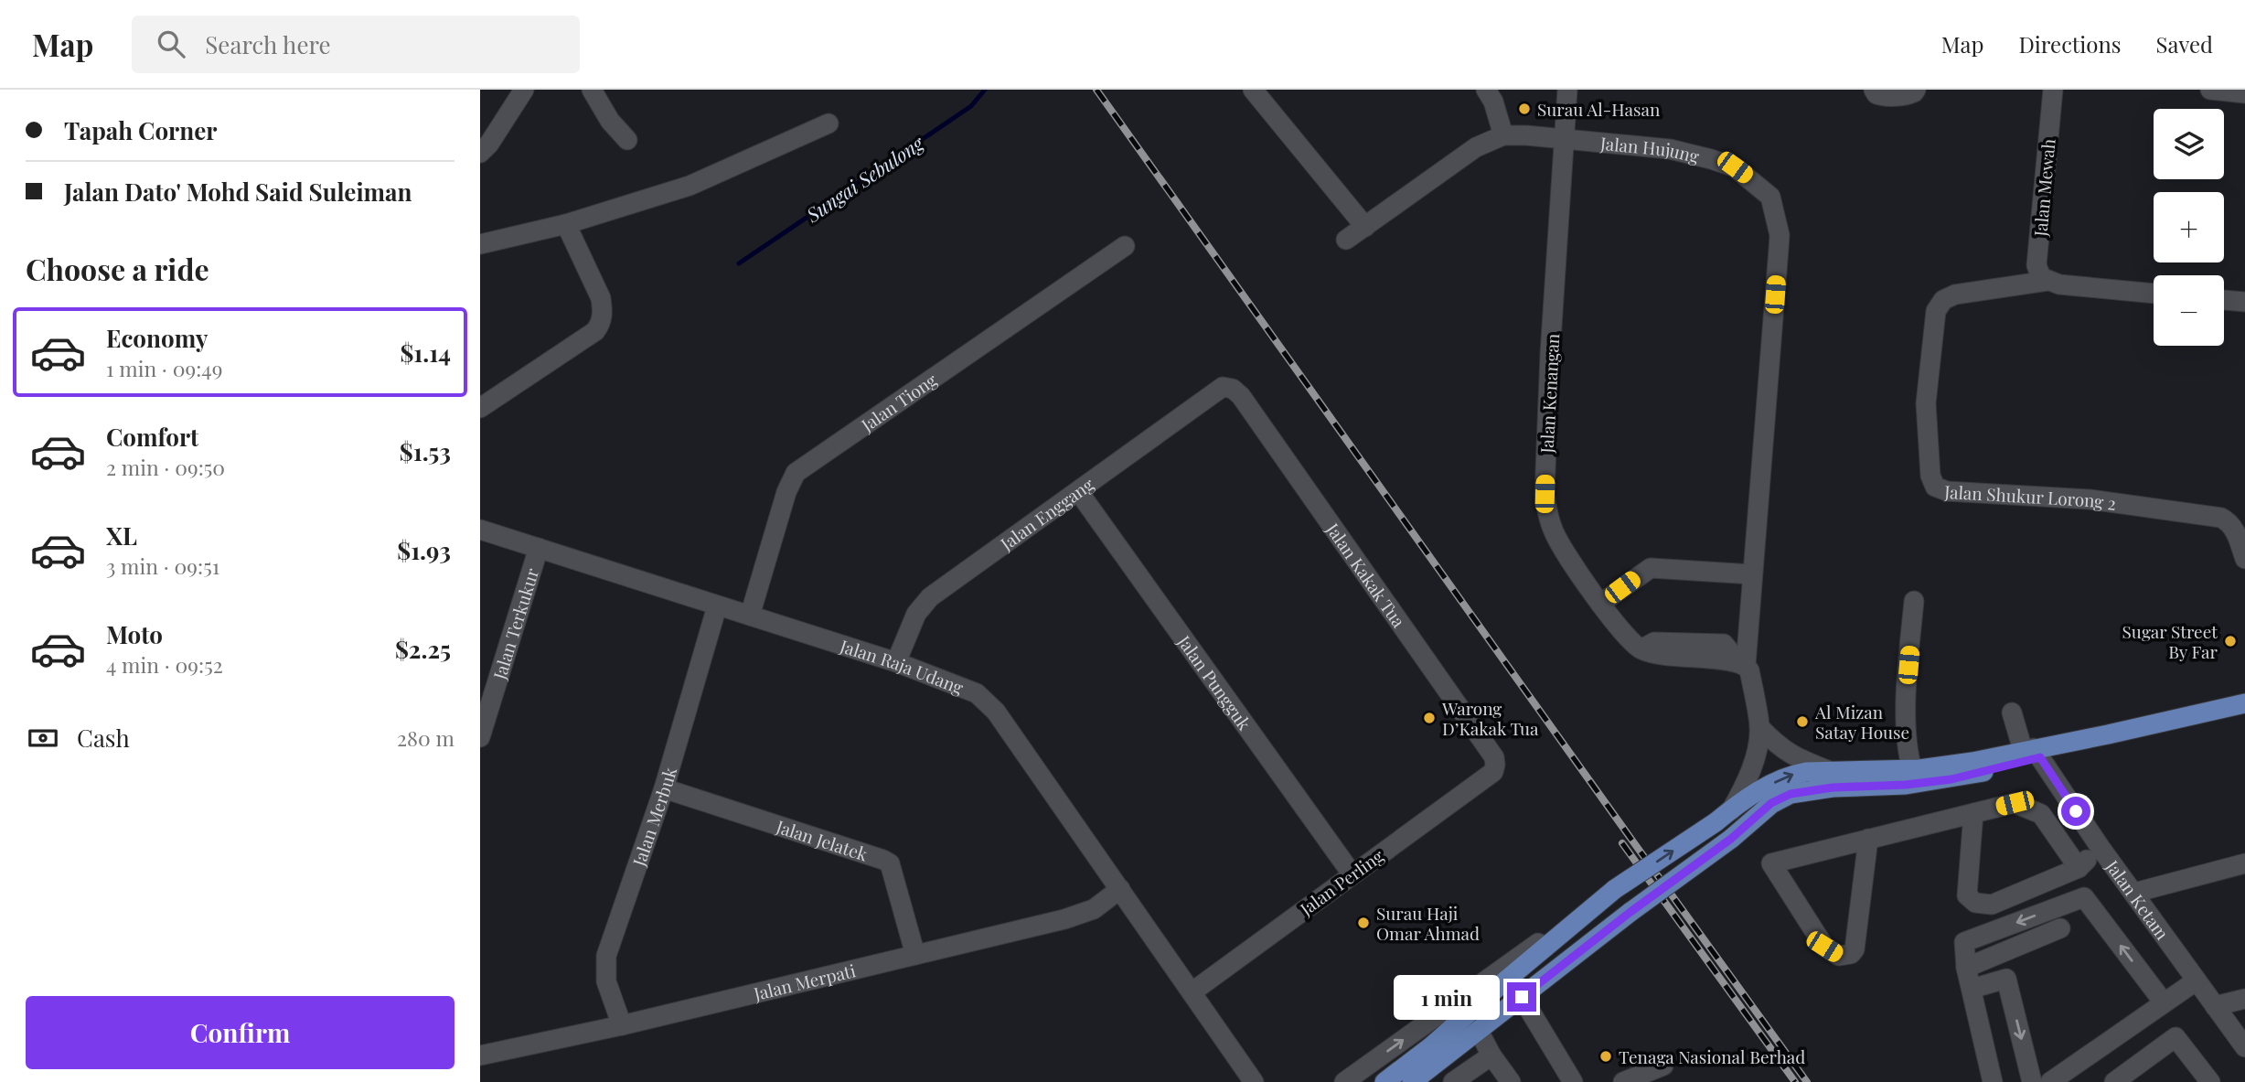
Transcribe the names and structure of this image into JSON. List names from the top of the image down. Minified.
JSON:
{"streets":{"street":["Jalan Hujung","Jalan Mewah","Jalan Kenangan","Jalan Tiong","Jalan Shukur Lorong 2","Jalan Enggang","Jalan Kakak Tua","Jalan Terkukur","Jalan Raja Udang","Jalan Pungguk","Jalan Merbuk","Jalan Jelatek","Jalan Perling","Jalan Ketam","Jalan Merpati"]},"crossings":[["Jalan Hujung","Jalan Kenangan"],["Jalan Mewah","Jalan Shukur Lorong 2"],["Jalan Tiong","Jalan Raja Udang"],["Jalan Enggang","Jalan Kakak Tua"],["Jalan Enggang","Jalan Raja Udang"],["Jalan Enggang","Jalan Pungguk"],["Jalan Kakak Tua","Jalan Perling"],["Jalan Terkukur","Jalan Raja Udang"],["Jalan Raja Udang","Jalan Merbuk"],["Jalan Raja Udang","Jalan Perling"],["Jalan Raja Udang","Jalan Merpati"],["Jalan Pungguk","Jalan Perling"],["Jalan Merbuk","Jalan Jelatek"],["Jalan Merbuk","Jalan Merpati"],["Jalan Jelatek","Jalan Merpati"]],"water":["Sungai Sebulong"],"places":["Surau Al-Hasan","Sugar Street By Far","Warong D’Kakak Tua","Al Mizan Satay House","Surau Haji Omar Ahmad","Tenaga Nasional Berhad"],"page":{"header":"Map","search":"Search here","nav":["Map","Directions","Saved"],"banner":["Tapah Corner","Jalan Dato' Mohd Said Suleiman"],"map_buttons":["+","−"],"heading":"Choose a ride","list":[{"name":"Economy","note":"1 min · 09:49","value":"$1.14"},{"name":"Comfort","note":"2 min · 09:50","value":"$1.53"},{"name":"XL","note":"3 min · 09:51","value":"$1.93"},{"name":"Moto","note":"4 min · 09:52","value":"$2.25"}],"pay":["Cash","280 m"],"bubble":"1 min","buttons":"Confirm"}}
